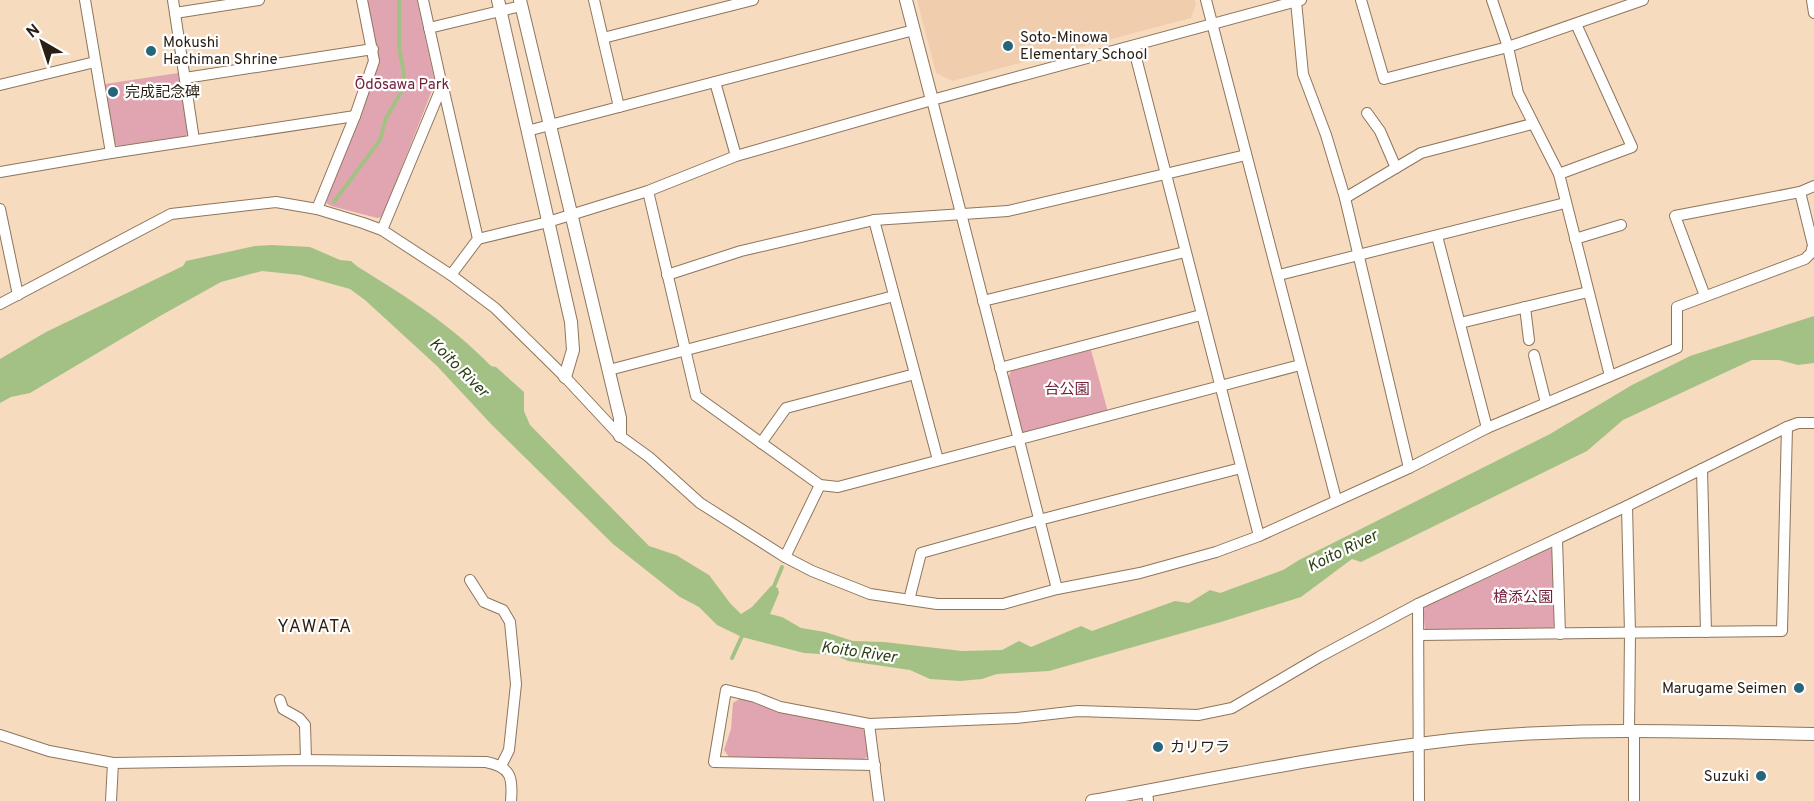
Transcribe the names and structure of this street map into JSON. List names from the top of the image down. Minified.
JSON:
{"districts":["YAWATA"],"water":["Koito River"],"parks":["Ōdōsawa Park","台公園","槍添公園"],"places":["Soto-Minowa Elementary School","Mokushi Hachiman Shrine","完成記念碑","Marugame Seimen","カリワラ","Suzuki"],"north":"top left"}
